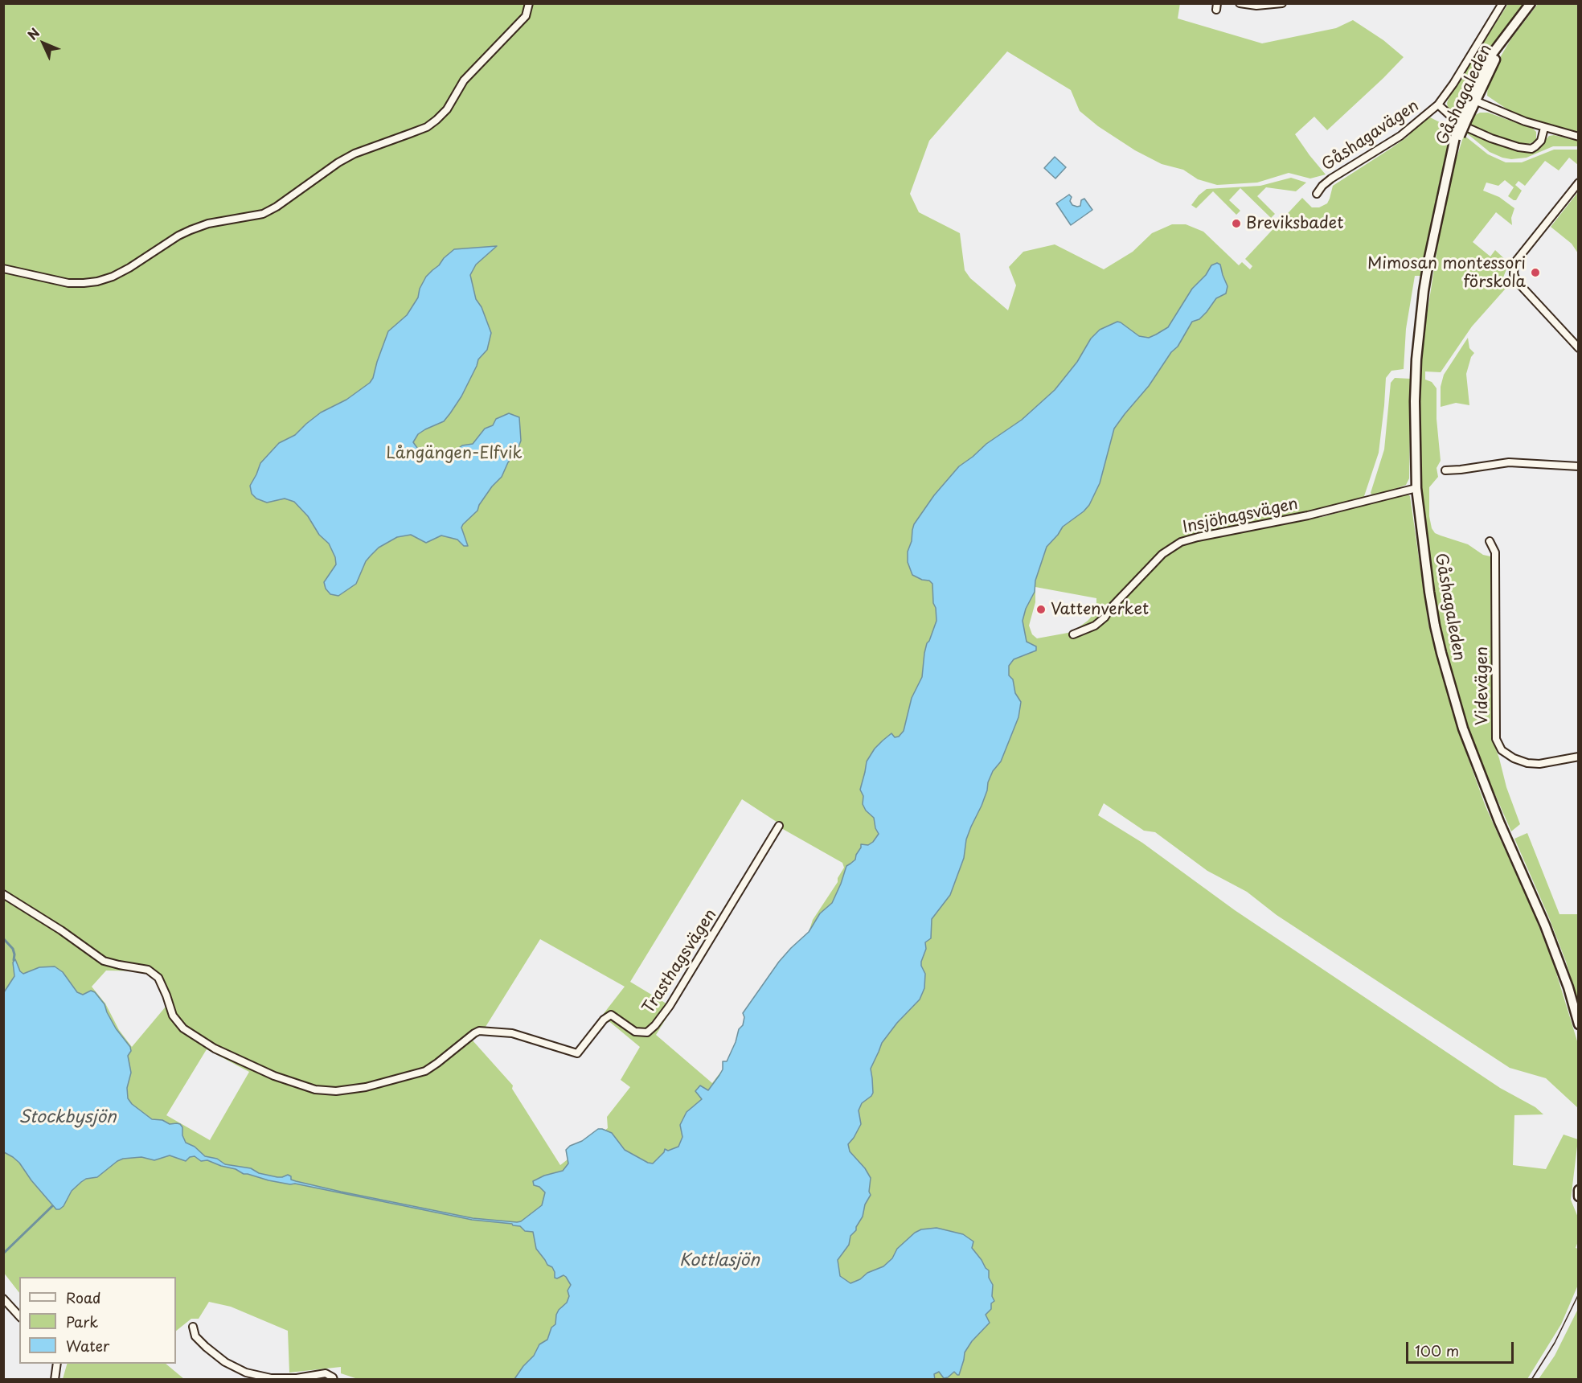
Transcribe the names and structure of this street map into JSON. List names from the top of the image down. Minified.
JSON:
{"streets":{"main road":["Gåshagaleden"],"street":["Gåshagavägen","Insjöhagsvägen","Videvägen","Trasthagsvägen"]},"crossings":[["Gåshagaleden","Insjöhagsvägen"]],"water":["Stockbysjön","Kottlasjön"],"parks":["Långängen-Elfvik"],"places":["Breviksbadet","Mimosan montessori förskola","Vattenverket"],"legend":["Road","Park","Water"],"scale_bar":"100 m","north":"top left"}
